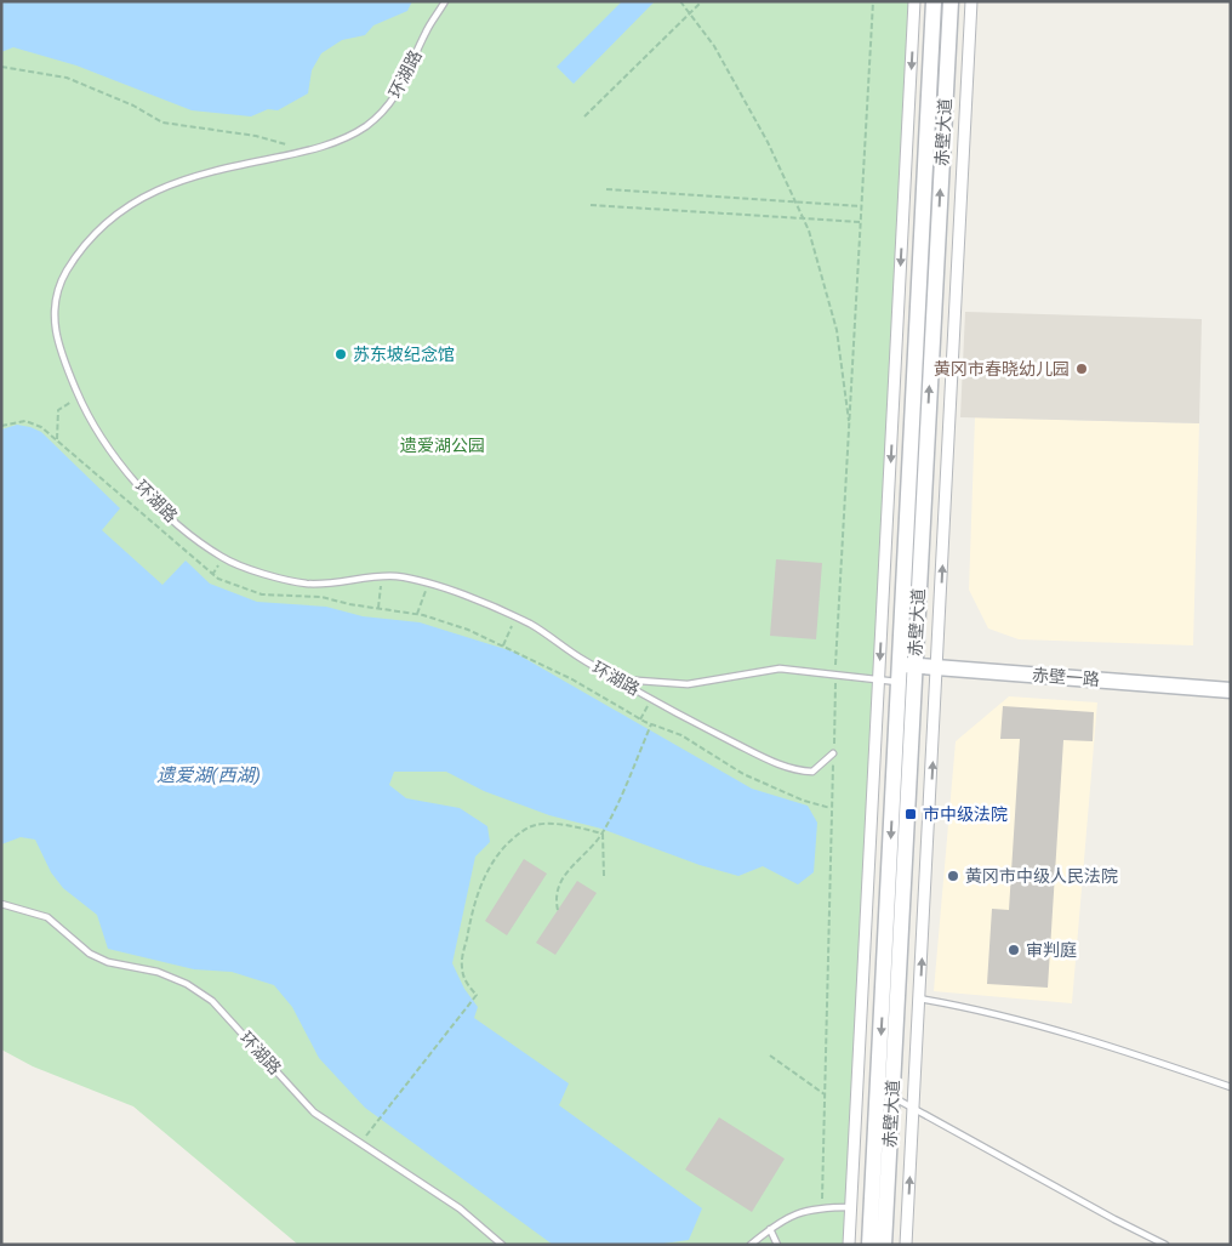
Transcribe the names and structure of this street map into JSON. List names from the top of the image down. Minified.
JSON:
{"streets":{"main road":["赤壁大道","赤壁一路"],"lane":["环湖路"]},"crossings":[["赤壁大道","赤壁一路"]],"water":["遗爱湖(西湖)"],"parks":["遗爱湖公园"],"places":{"other":["苏东坡纪念馆","黄冈市春晓幼儿园","黄冈市中级人民法院","审判庭"],"transit":["市中级法院"]}}
